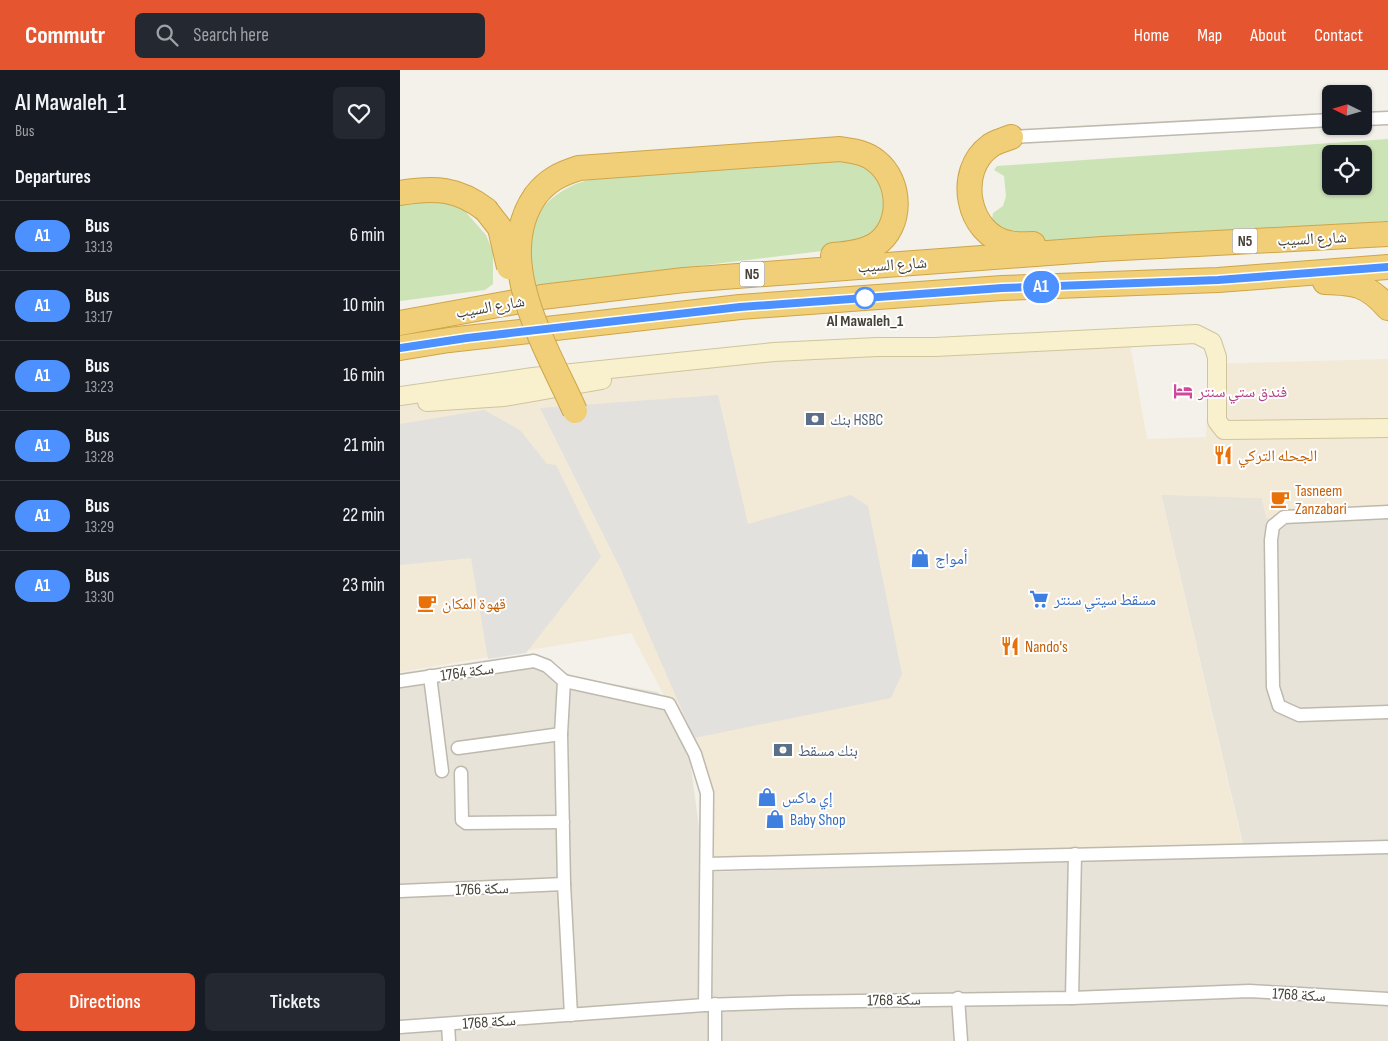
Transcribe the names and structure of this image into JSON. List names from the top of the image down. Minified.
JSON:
{"streets":{"highway":["شارع السيب","N5"],"street":["سكة 1764","سكة 1766","سكة 1768"]},"places":{"other":["Al Mawaleh_1"],"hotel":["فندق ستي سنتر"],"bank":["بنك HSBC","بنك مسقط"],"restaurant":["الجحله التركي","Nando's"],"cafe":["Tasneem Zanzabari","قهوة المكان"],"shop":["أمواج","إي ماكس","Baby Shop"],"supermarket":["مسقط سيتي سنتر"]},"lines":["bus line A1"],"north":"left","page":{"header":"Commutr","search":"Search here","nav":["Home","Map","About","Contact"],"heading":[["Al Mawaleh_1","Bus"],"Departures"],"on_map":"A1","list":[{"mark":"A1","name":"Bus","note":"13:13","value":"6 min"},{"mark":"A1","name":"Bus","note":"13:17","value":"10 min"},{"mark":"A1","name":"Bus","note":"13:23","value":"16 min"},{"mark":"A1","name":"Bus","note":"13:28","value":"21 min"},{"mark":"A1","name":"Bus","note":"13:29","value":"22 min"},{"mark":"A1","name":"Bus","note":"13:30","value":"23 min"}],"buttons":["Directions","Tickets"]}}
